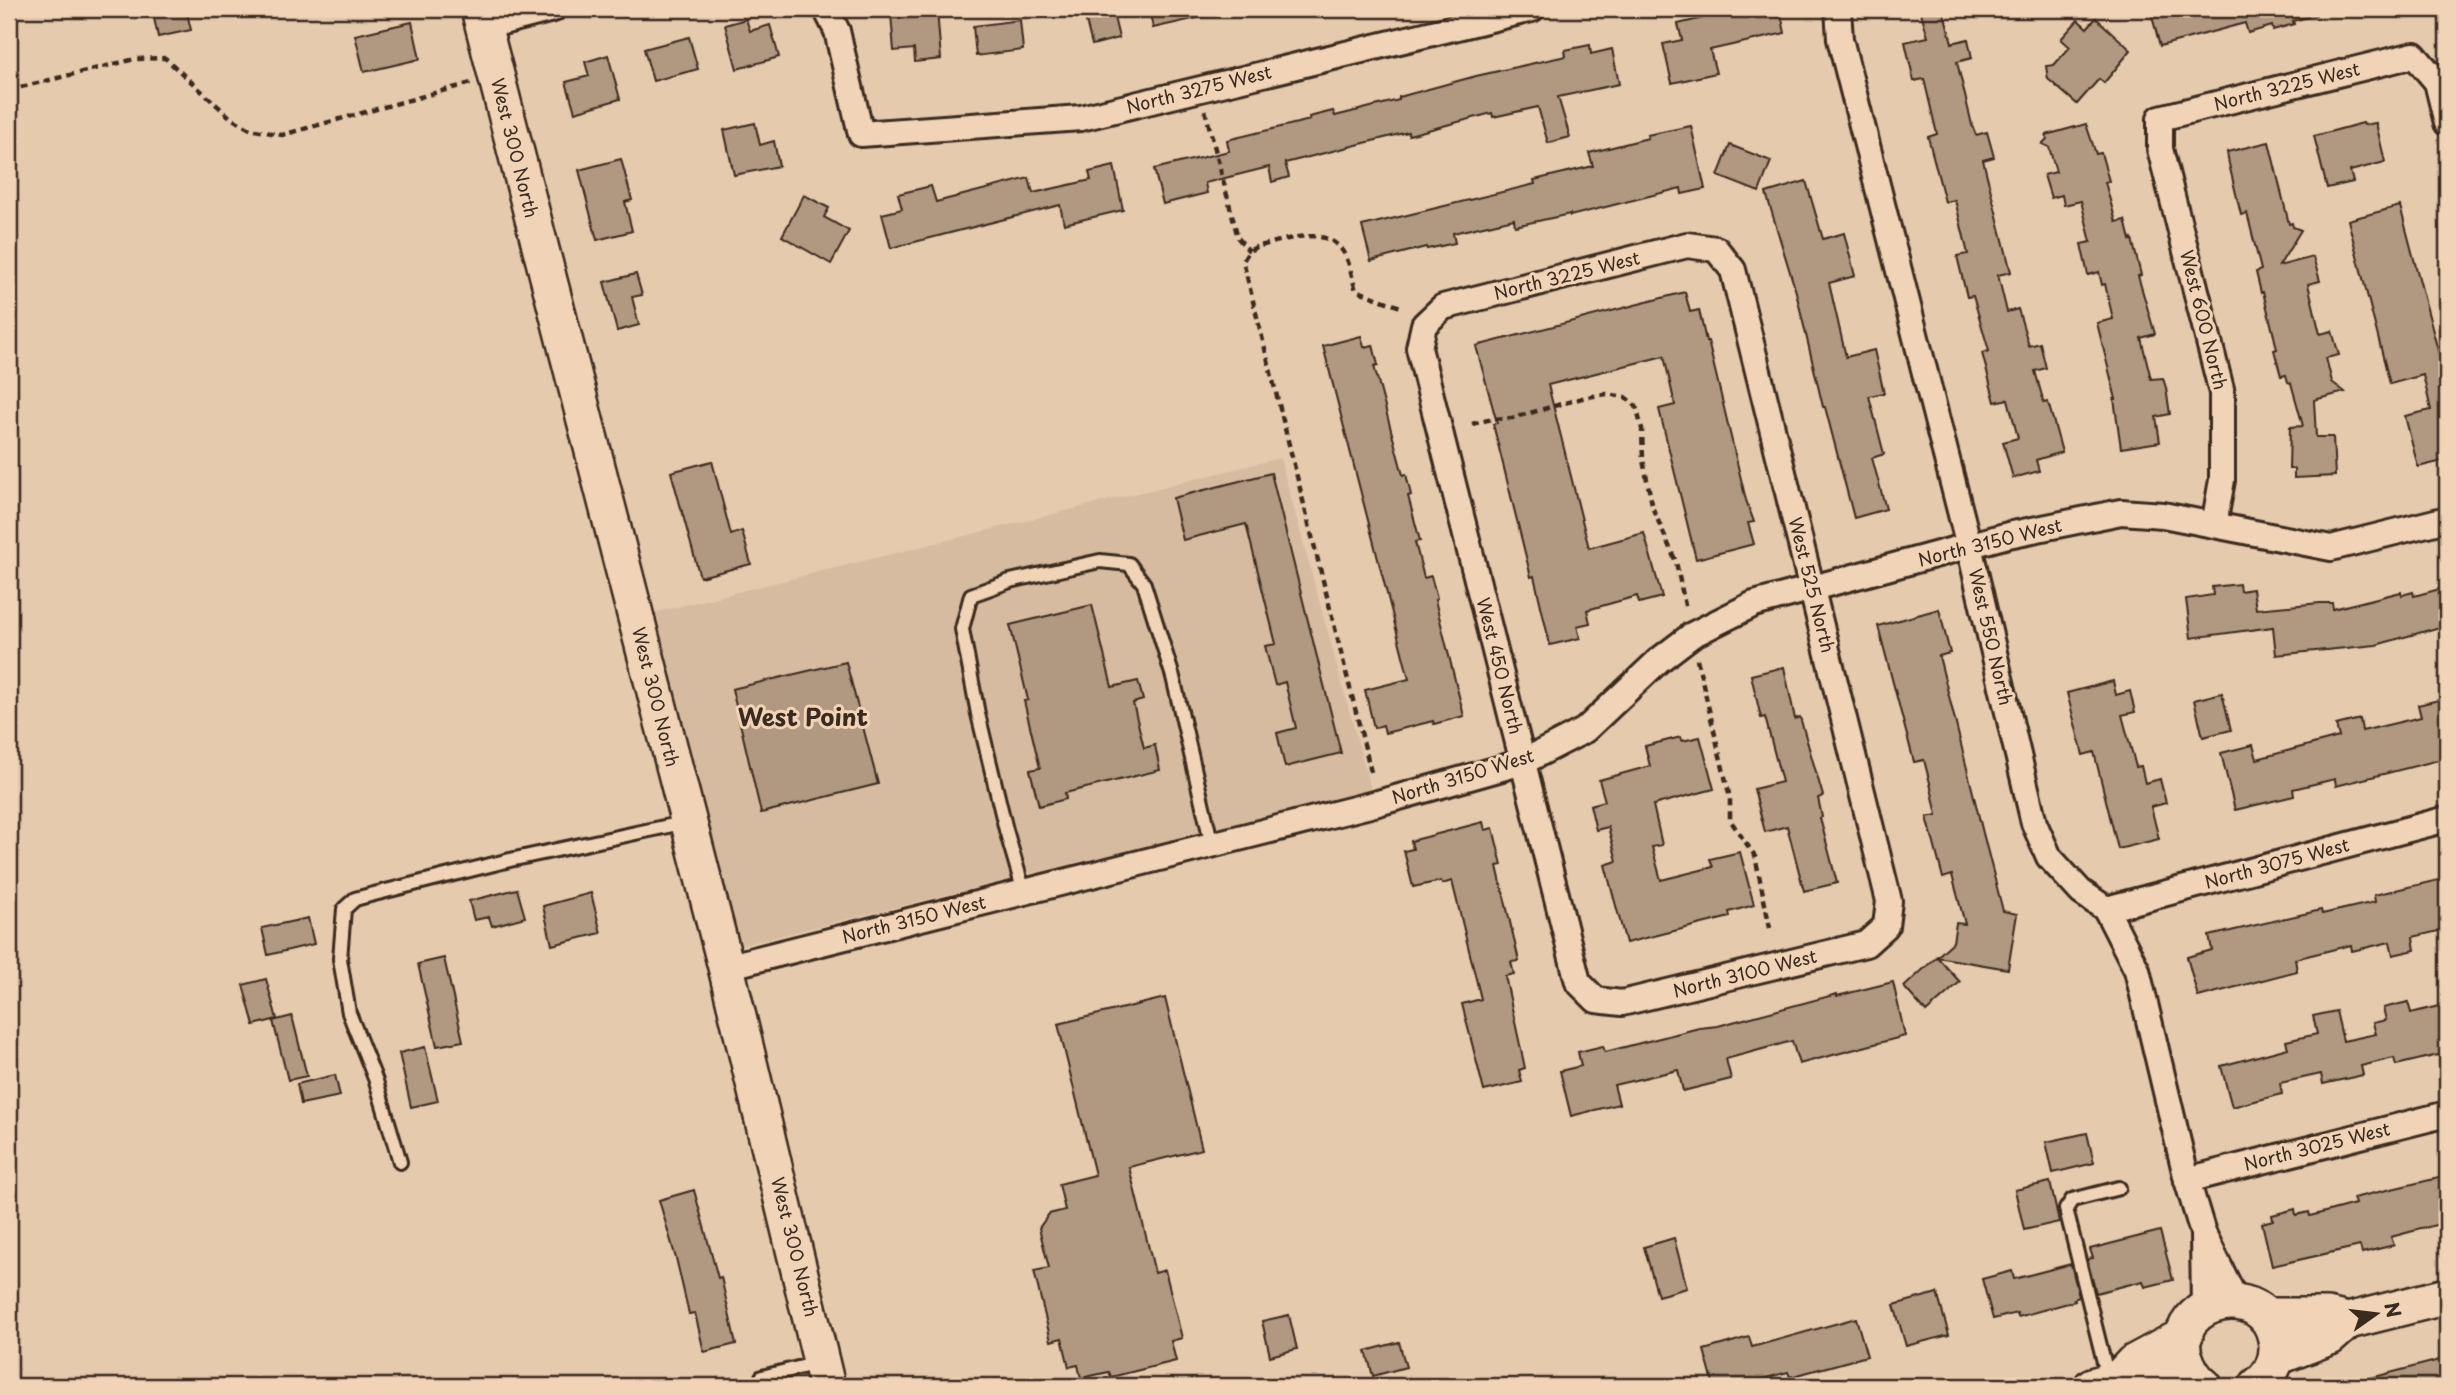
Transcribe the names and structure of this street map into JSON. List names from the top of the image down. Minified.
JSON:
{"streets":{"main road":["West 300 North"],"street":["North 3225 West","North 3275 West","West 600 North","North 3150 West","West 525 North","West 550 North","West 450 North","North 3075 West","North 3100 West","North 3025 West"]},"crossings":[["North 3225 West","West 600 North"],["North 3225 West","West 525 North"],["North 3225 West","West 450 North"],["West 300 North","North 3150 West"],["West 600 North","North 3150 West"],["North 3150 West","West 525 North"],["North 3150 West","West 550 North"],["North 3150 West","West 450 North"],["West 525 North","North 3100 West"],["West 550 North","North 3075 West"],["West 550 North","North 3025 West"],["West 450 North","North 3100 West"]],"districts":["West Point"],"north":"right"}
